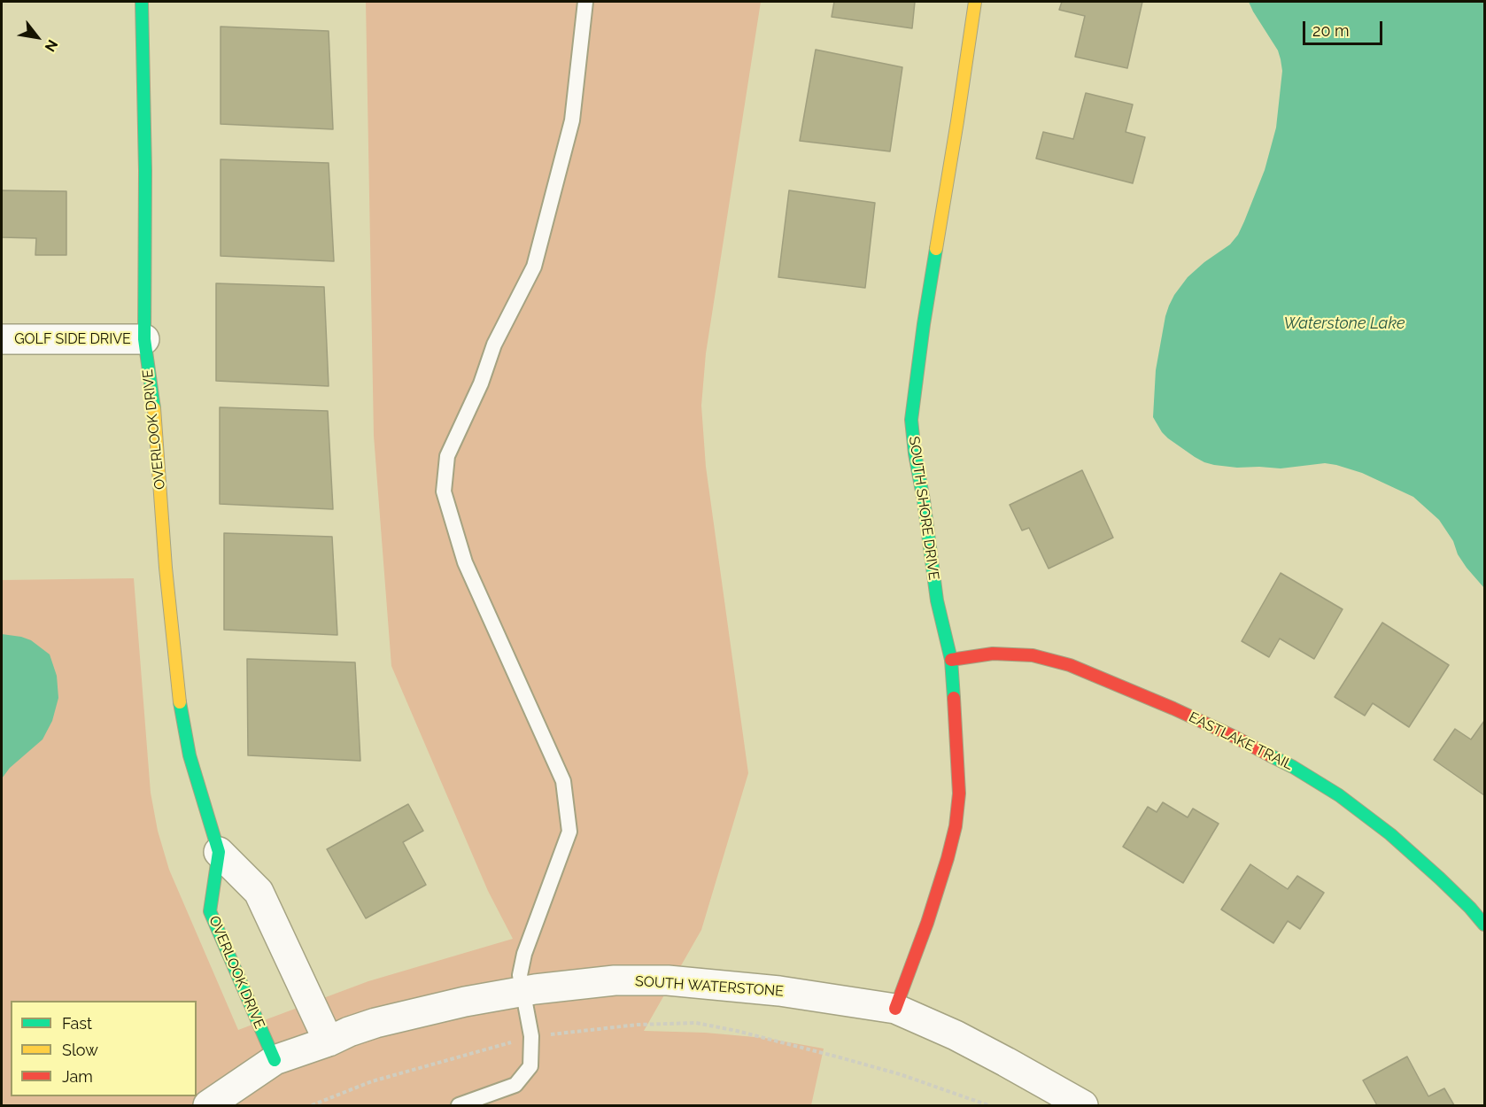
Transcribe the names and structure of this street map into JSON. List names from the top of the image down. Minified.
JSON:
{"streets":{"street":["GOLF SIDE DRIVE","OVERLOOK DRIVE","SOUTH SHORE DRIVE","EASTLAKE TRAIL","SOUTH WATERSTONE"]},"crossings":[["GOLF SIDE DRIVE","OVERLOOK DRIVE"],["OVERLOOK DRIVE","SOUTH WATERSTONE"],["SOUTH SHORE DRIVE","EASTLAKE TRAIL"],["SOUTH SHORE DRIVE","SOUTH WATERSTONE"]],"water":["Waterstone Lake"],"legend":["Fast","Slow","Jam"],"scale_bar":"20 m","north":"bottom right"}
